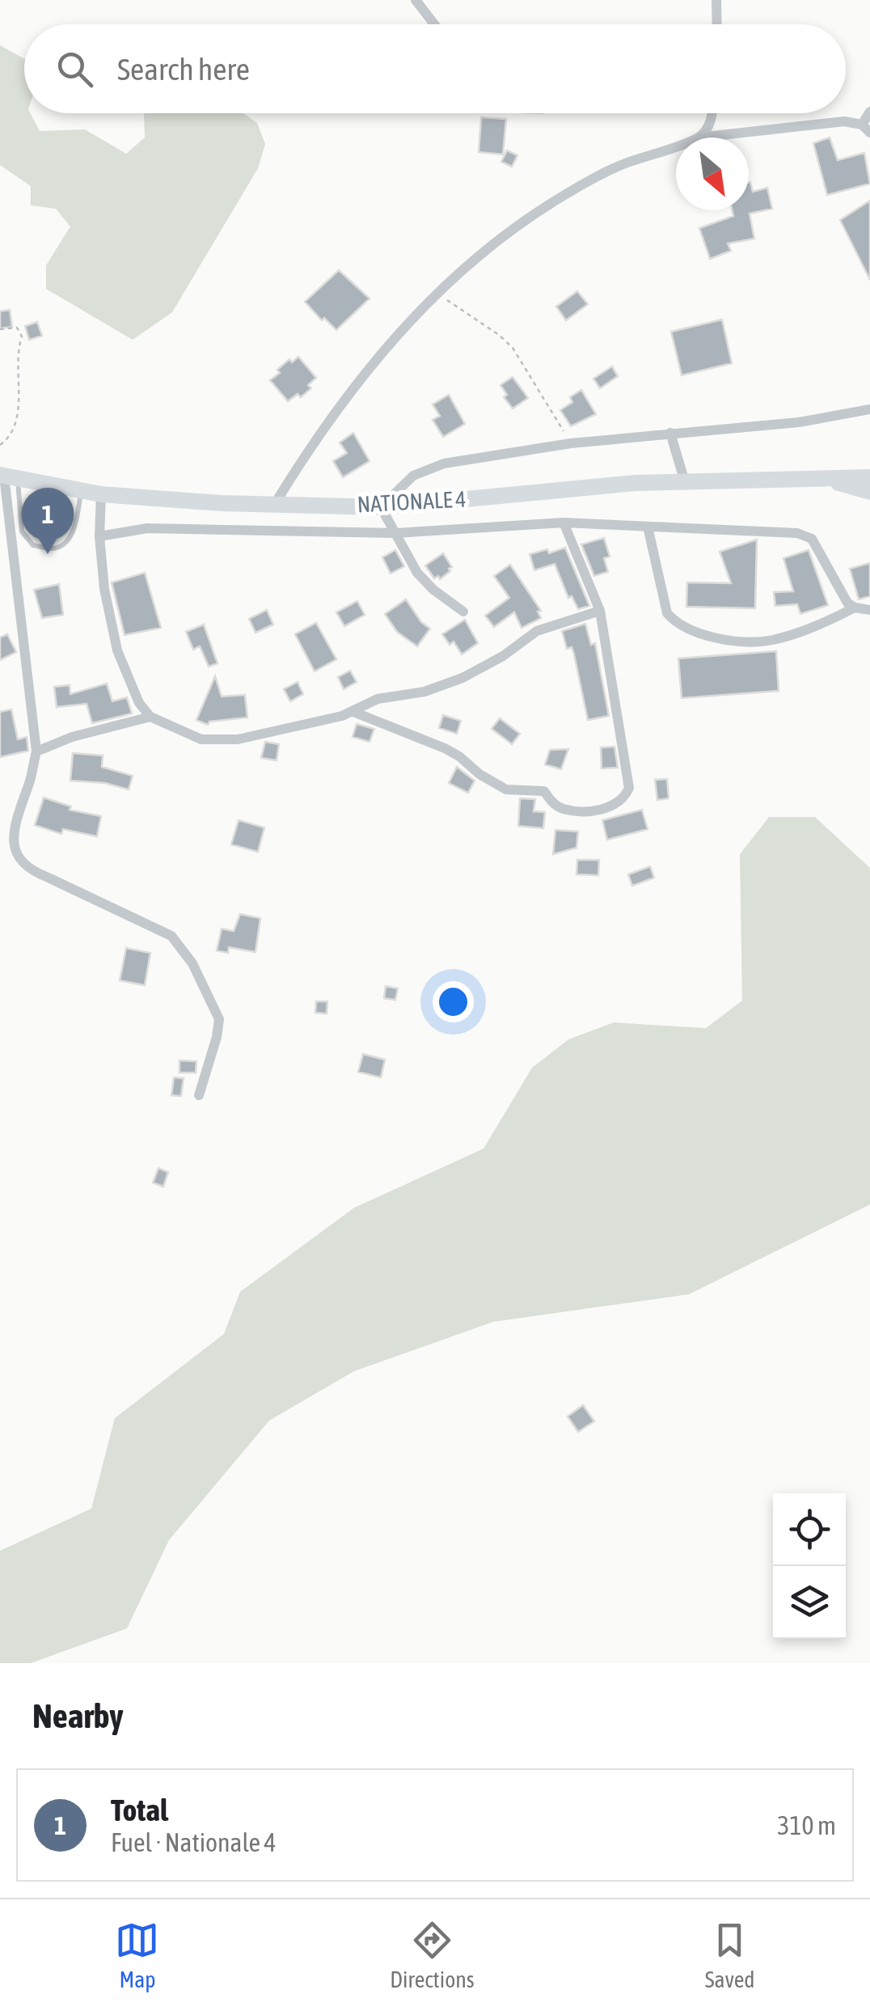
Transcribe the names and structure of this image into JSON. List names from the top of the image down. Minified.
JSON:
{"streets":{"highway":["NATIONALE 4"]},"north":"bottom right","page":{"search":"Search here","pins":"1","heading":"Nearby","list":[{"mark":"1","name":"Total","note":"Fuel · Nationale 4","value":"310 m"}],"nav":["Map","Directions","Saved"]}}
